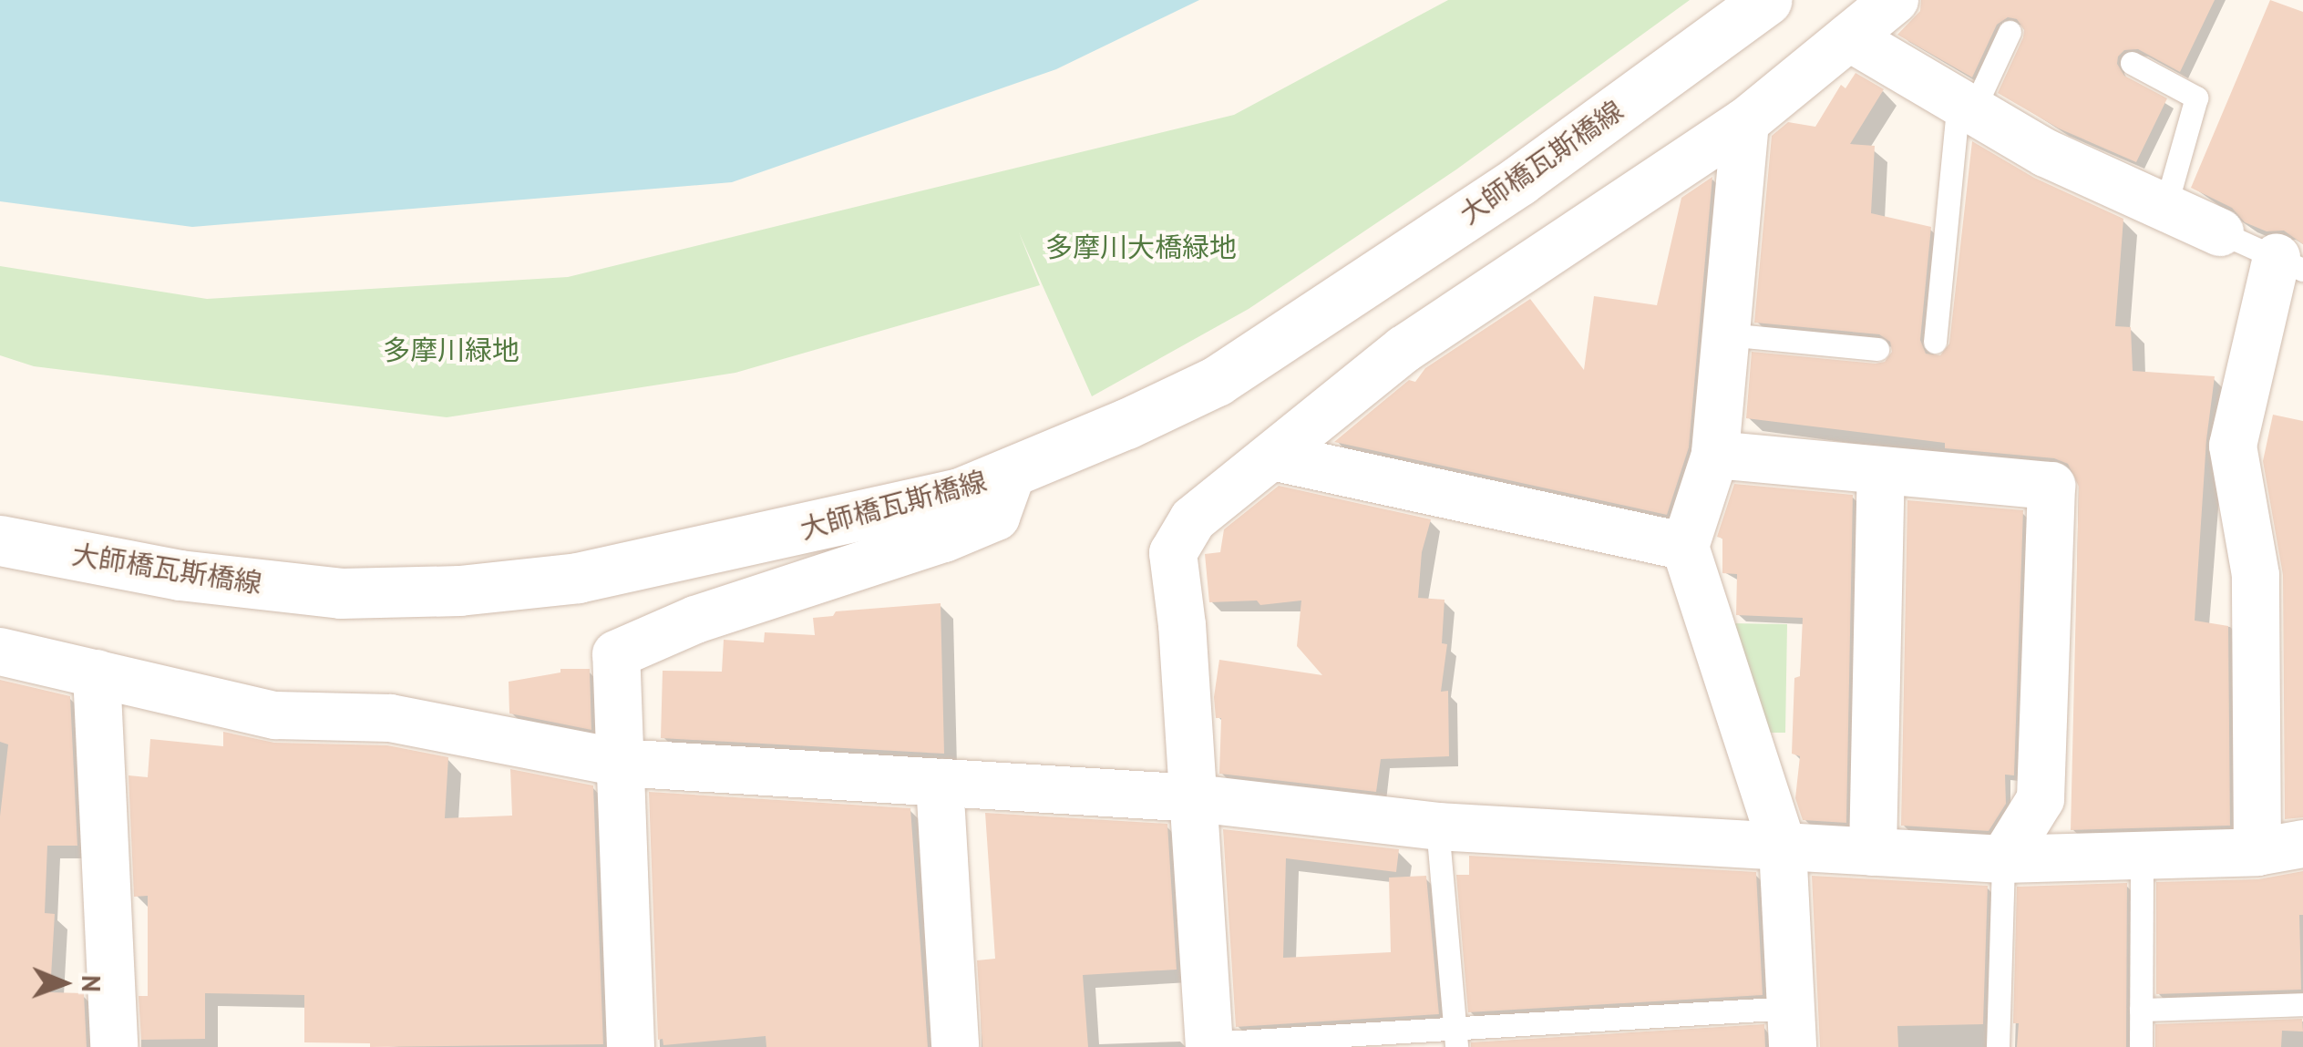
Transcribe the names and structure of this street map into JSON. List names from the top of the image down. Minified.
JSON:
{"streets":{"street":["大師橋瓦斯橋線"]},"parks":["多摩川大橋緑地","多摩川緑地"],"north":"right"}
